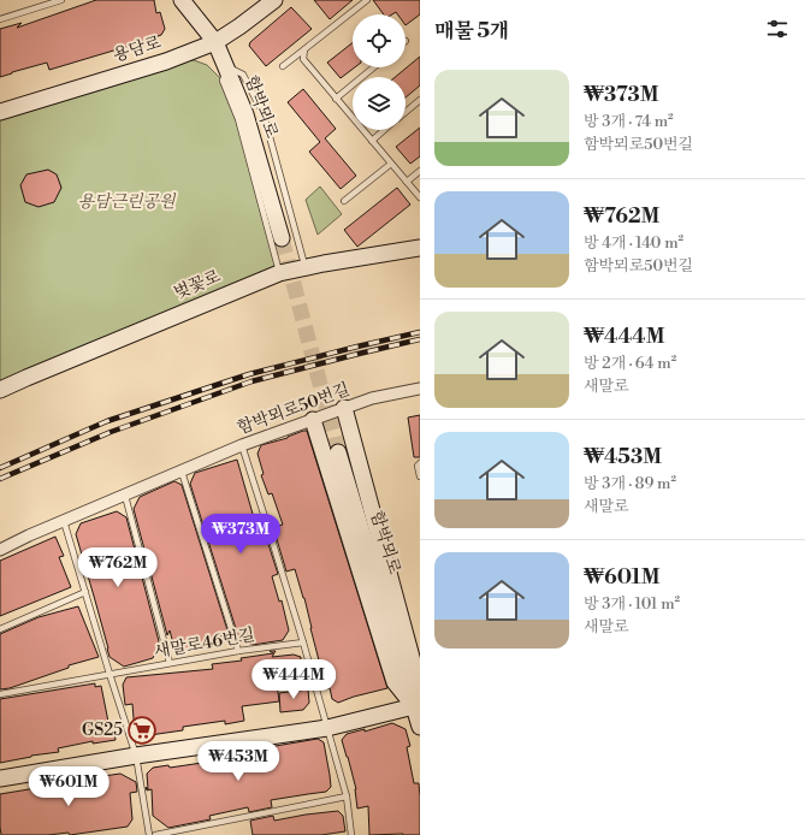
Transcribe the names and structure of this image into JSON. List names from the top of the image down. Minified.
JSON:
{"streets":{"street":["용담로","함박뫼로","벚꽃로","함박뫼로50번길"],"lane":["새말로46번길"]},"crossings":[["용담로","함박뫼로"]],"parks":["용담근린공원"],"places":{"supermarket":["GS25"]},"page":{"heading":"매물 5개","list":[{"name":"₩373M","note":"방 3개 · 74 m² · 함박뫼로50번길"},{"name":"₩762M","note":"방 4개 · 140 m² · 함박뫼로50번길"},{"name":"₩444M","note":"방 2개 · 64 m² · 새말로"},{"name":"₩453M","note":"방 3개 · 89 m² · 새말로"},{"name":"₩601M","note":"방 3개 · 101 m² · 새말로"}],"price":["₩373M","₩762M","₩444M","₩453M","₩601M"]}}
